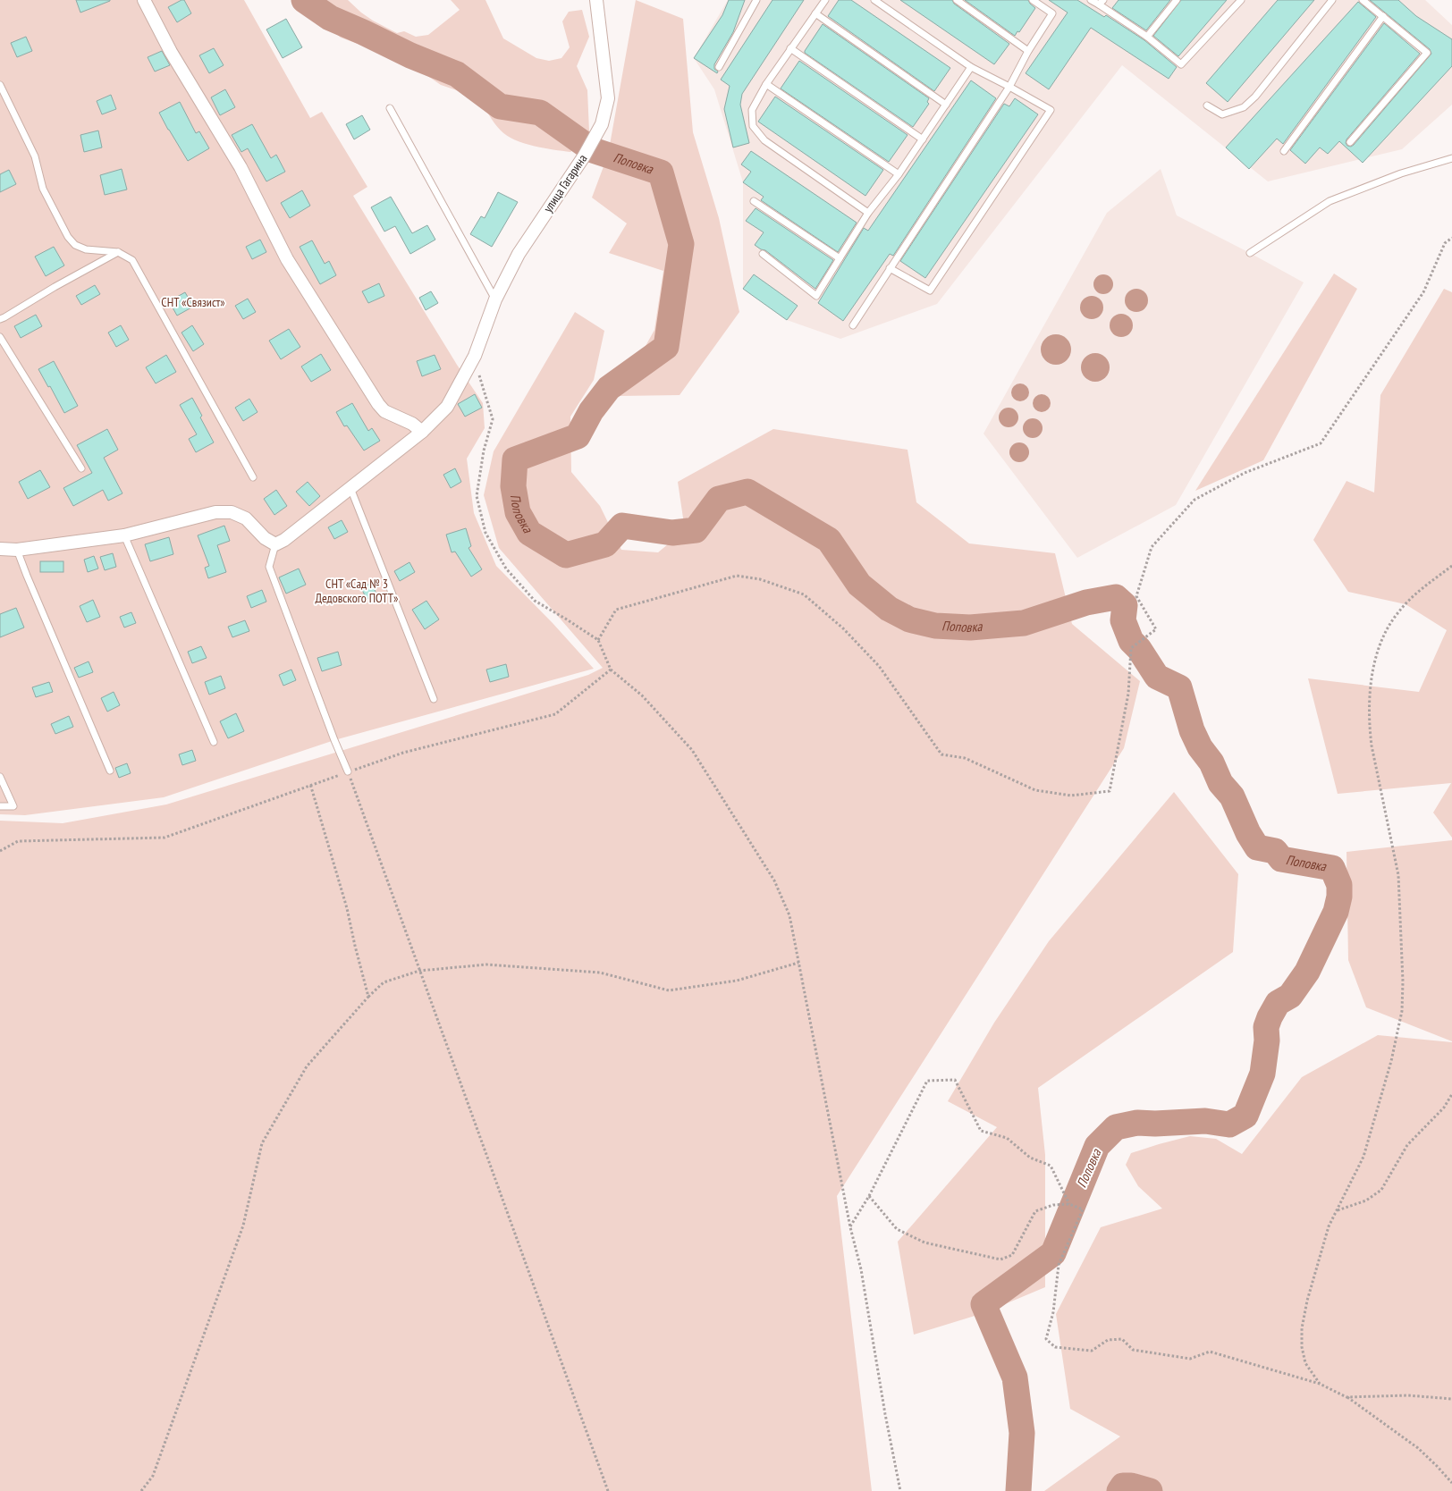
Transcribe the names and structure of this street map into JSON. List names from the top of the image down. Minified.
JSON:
{"streets":{"street":["улица Гагарина"]},"water":["Поповка"],"parks":["СНТ «Связист»","СНТ «Сад № 3 Дедовского ПОТТ»"]}
